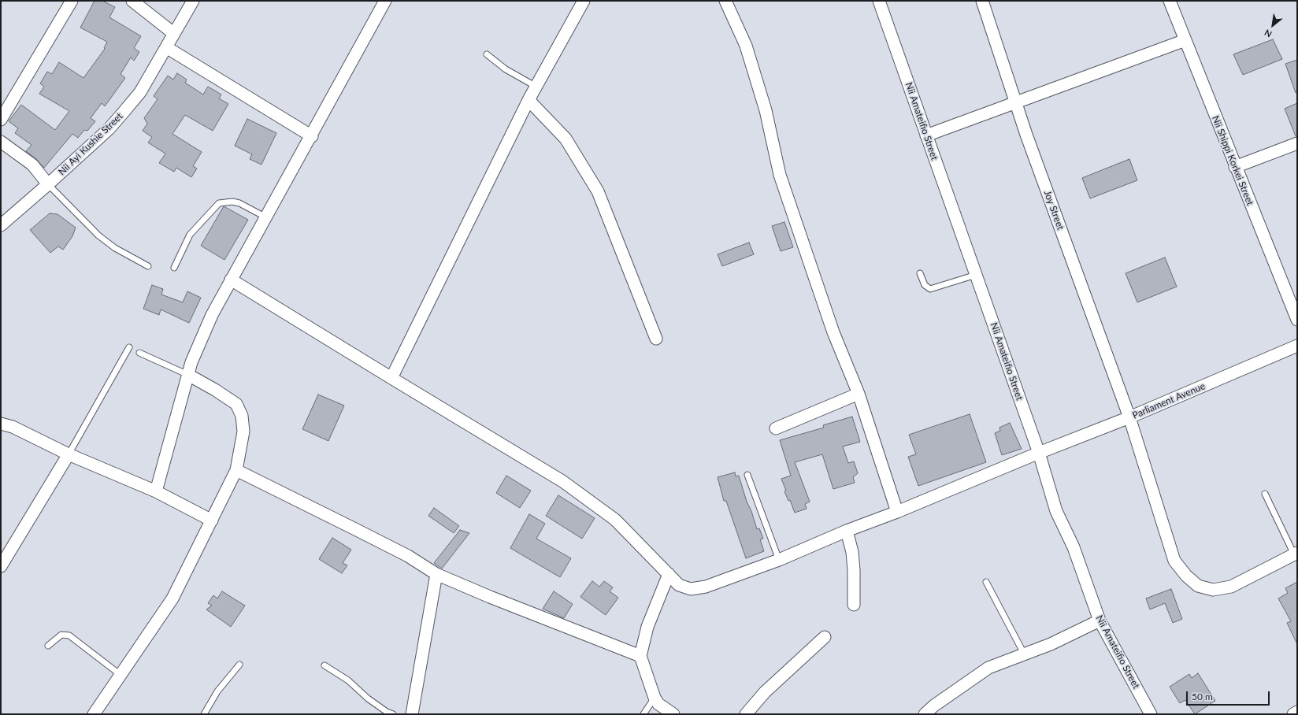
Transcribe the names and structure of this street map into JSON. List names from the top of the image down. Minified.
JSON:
{"streets":{"street":["Nii Amateifio Street","Nii Ayi Kushie Street","Nii Shippi Korkei Street","Joy Street","Parliament Avenue"]},"crossings":[["Nii Amateifio Street","Parliament Avenue"],["Joy Street","Parliament Avenue"]],"scale_bar":"50 m","north":"bottom left"}
